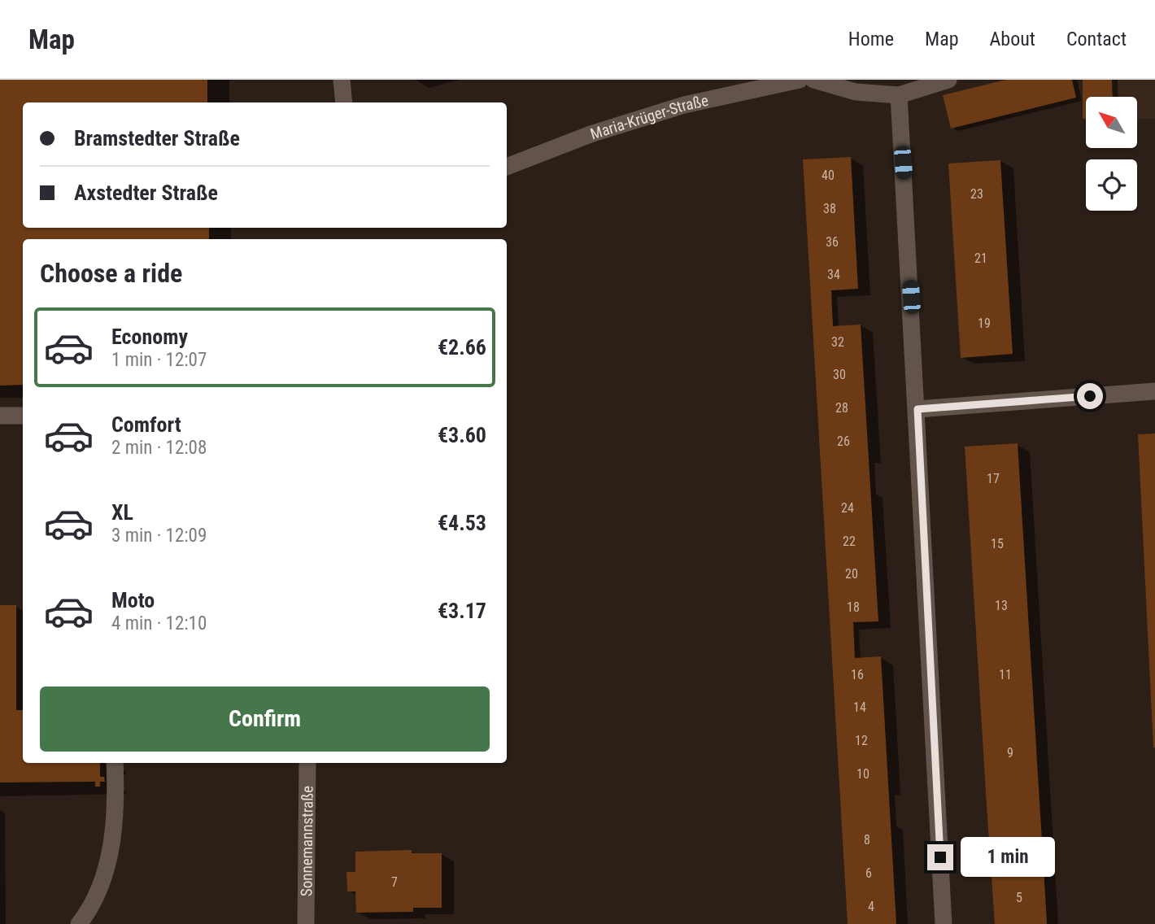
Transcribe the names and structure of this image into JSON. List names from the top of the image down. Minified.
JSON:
{"streets":{"street":["Maria-Krüger-Straße","Sonnemannstraße"]},"house_numbers":["40","23","38","36","21","34","19","32","30","28","26","17","24","22","15","20","13","18","16","11","14","12","9","10","8","6","7","5","4"],"north":"top left","page":{"header":"Map","nav":["Home","Map","About","Contact"],"banner":["Bramstedter Straße","Axstedter Straße"],"heading":"Choose a ride","list":[{"name":"Economy","note":"1 min · 12:07","value":"€2.66"},{"name":"Comfort","note":"2 min · 12:08","value":"€3.60"},{"name":"XL","note":"3 min · 12:09","value":"€4.53"},{"name":"Moto","note":"4 min · 12:10","value":"€3.17"}],"buttons":"Confirm","bubble":"1 min"}}
